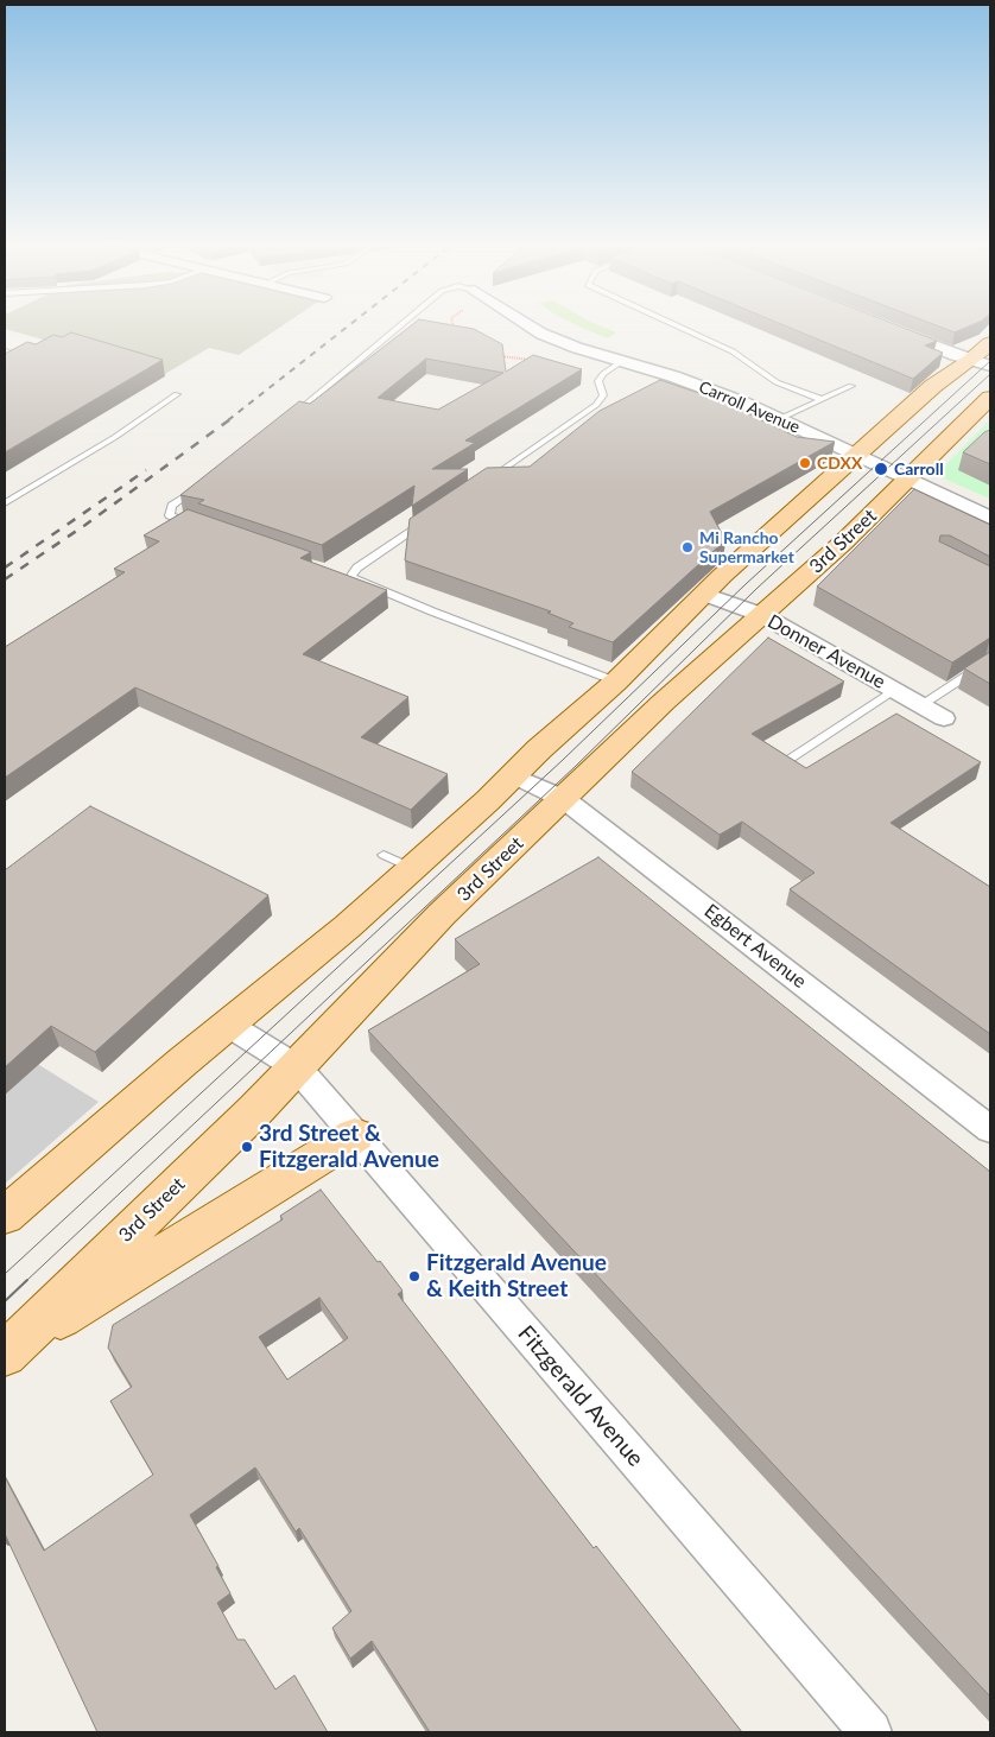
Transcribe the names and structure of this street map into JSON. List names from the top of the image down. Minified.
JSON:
{"streets":{"main road":["3rd Street"],"street":["Carroll Avenue","Donner Avenue","Egbert Avenue","Fitzgerald Avenue"]},"crossings":[["Carroll Avenue","3rd Street"],["3rd Street","Donner Avenue"],["3rd Street","Egbert Avenue"],["3rd Street","Fitzgerald Avenue"]],"places":["CDXX","Carroll","Mi Rancho Supermarket","3rd Street & Fitzgerald Avenue","Fitzgerald Avenue & Keith Street"]}
